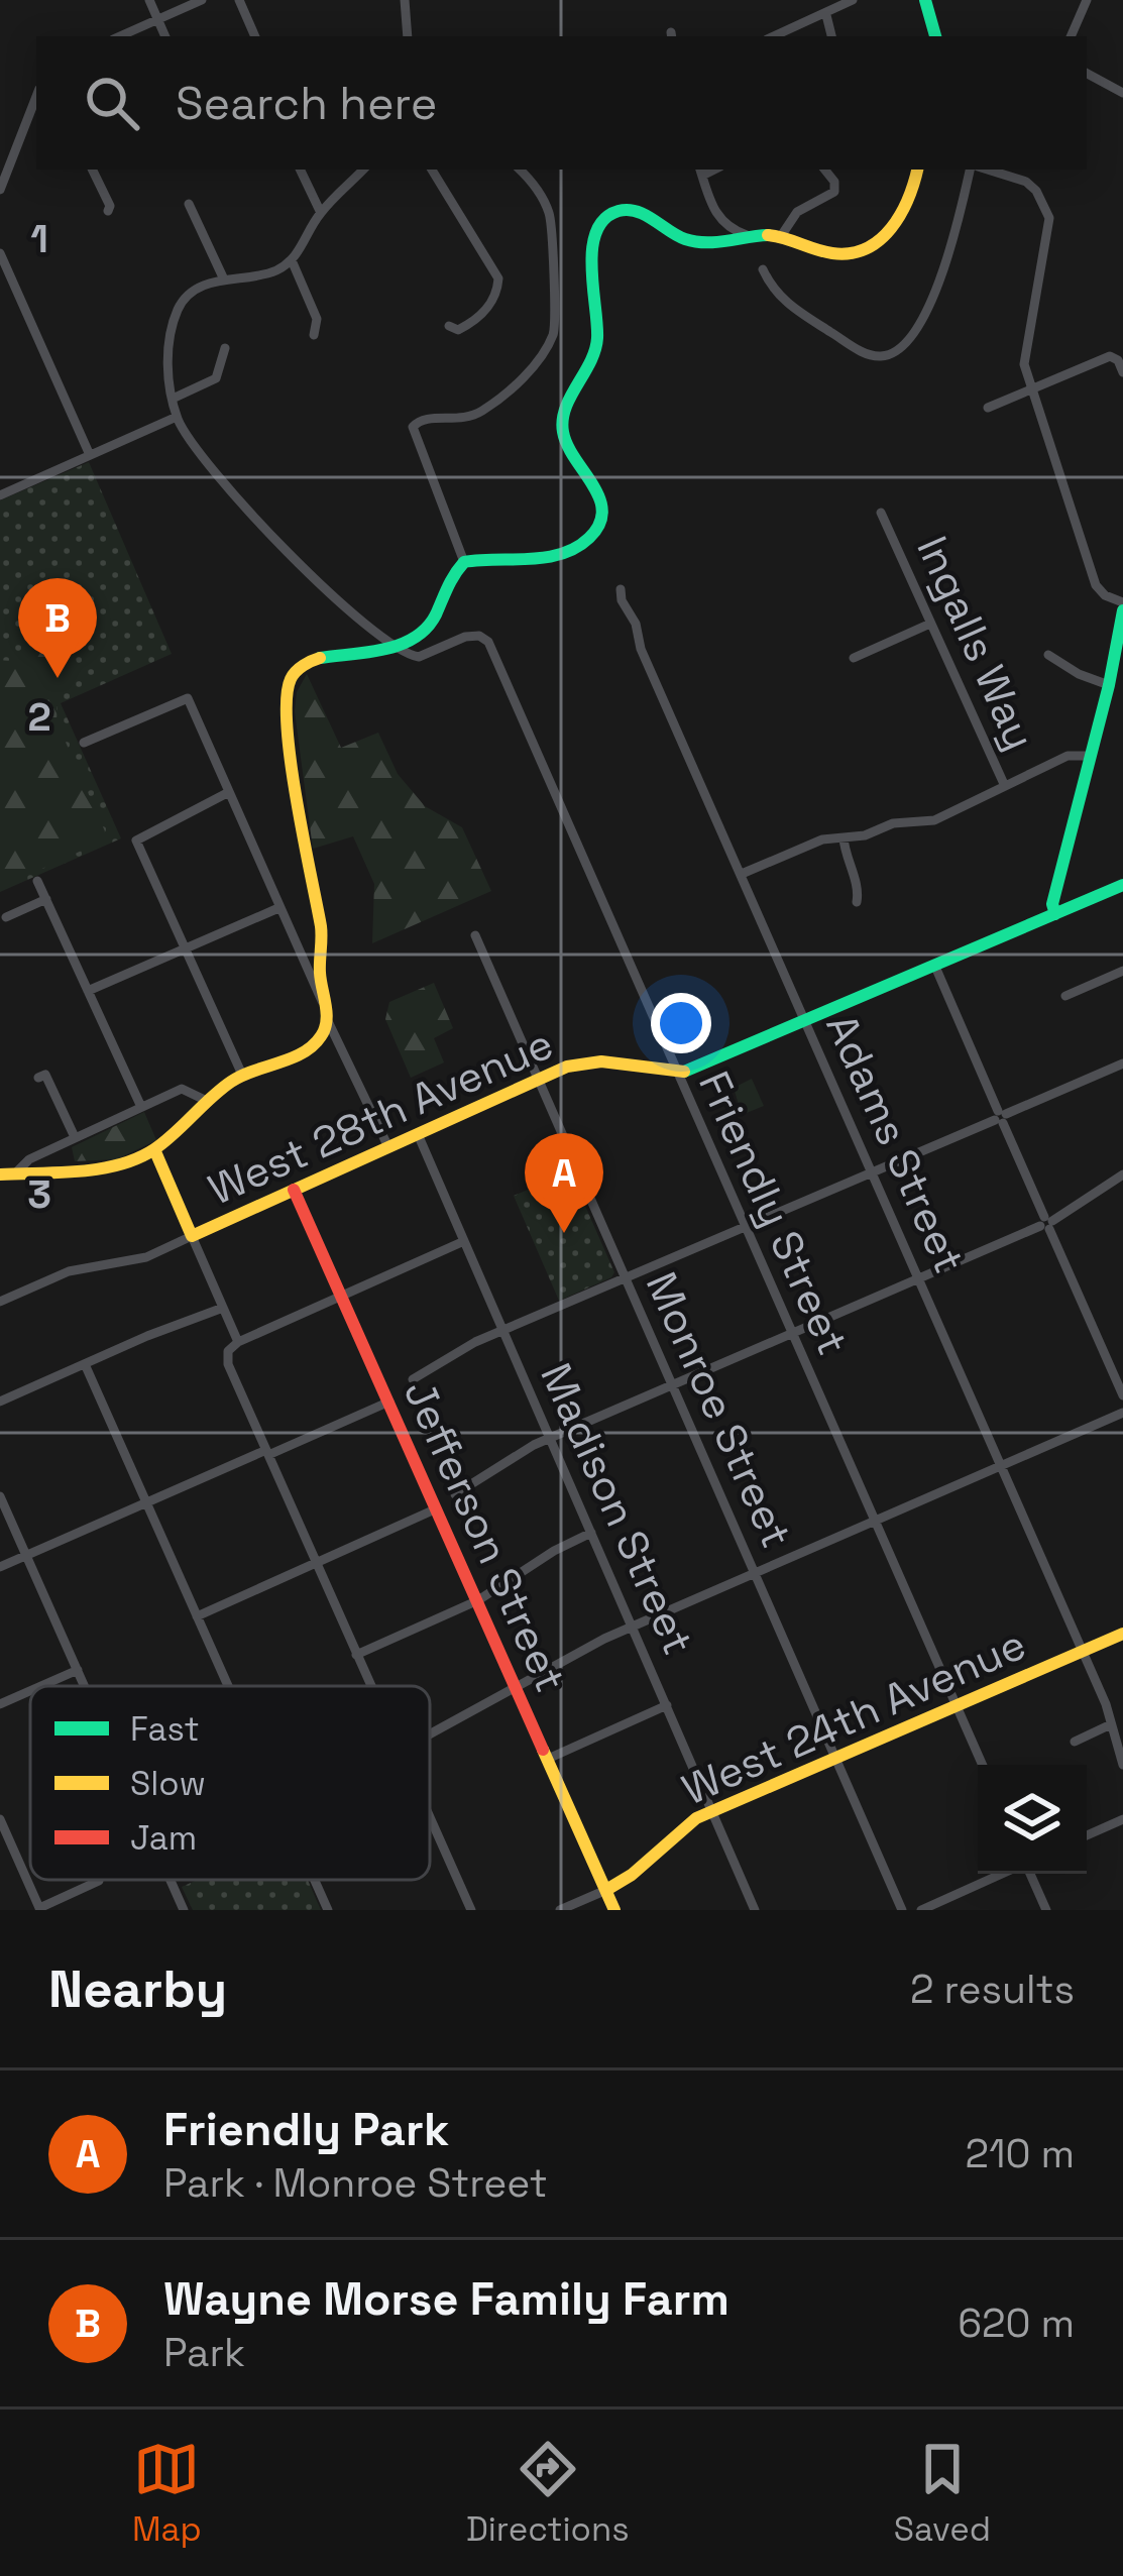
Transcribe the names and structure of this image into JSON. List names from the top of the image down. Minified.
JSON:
{"streets":{"street":["Ingalls Way","West 28th Avenue","Adams Street","Friendly Street","Monroe Street","Madison Street","Jefferson Street","West 24th Avenue"]},"crossings":[["West 28th Avenue","Adams Street"],["West 28th Avenue","Friendly Street"],["West 28th Avenue","Monroe Street"],["West 28th Avenue","Madison Street"],["West 28th Avenue","Jefferson Street"],["Adams Street","West 24th Avenue"],["Friendly Street","West 24th Avenue"],["Monroe Street","West 24th Avenue"],["Madison Street","West 24th Avenue"],["Jefferson Street","West 24th Avenue"]],"legend":["Fast","Slow","Jam"],"page":{"search":"Search here","pins":["B","A"],"heading":["Nearby","2 results"],"list":[{"mark":"A","name":"Friendly Park","note":"Park · Monroe Street","value":"210 m"},{"mark":"B","name":"Wayne Morse Family Farm","note":"Park","value":"620 m"}],"nav":["Map","Directions","Saved"]},"grid":{"rows":["1","2","3"]}}
